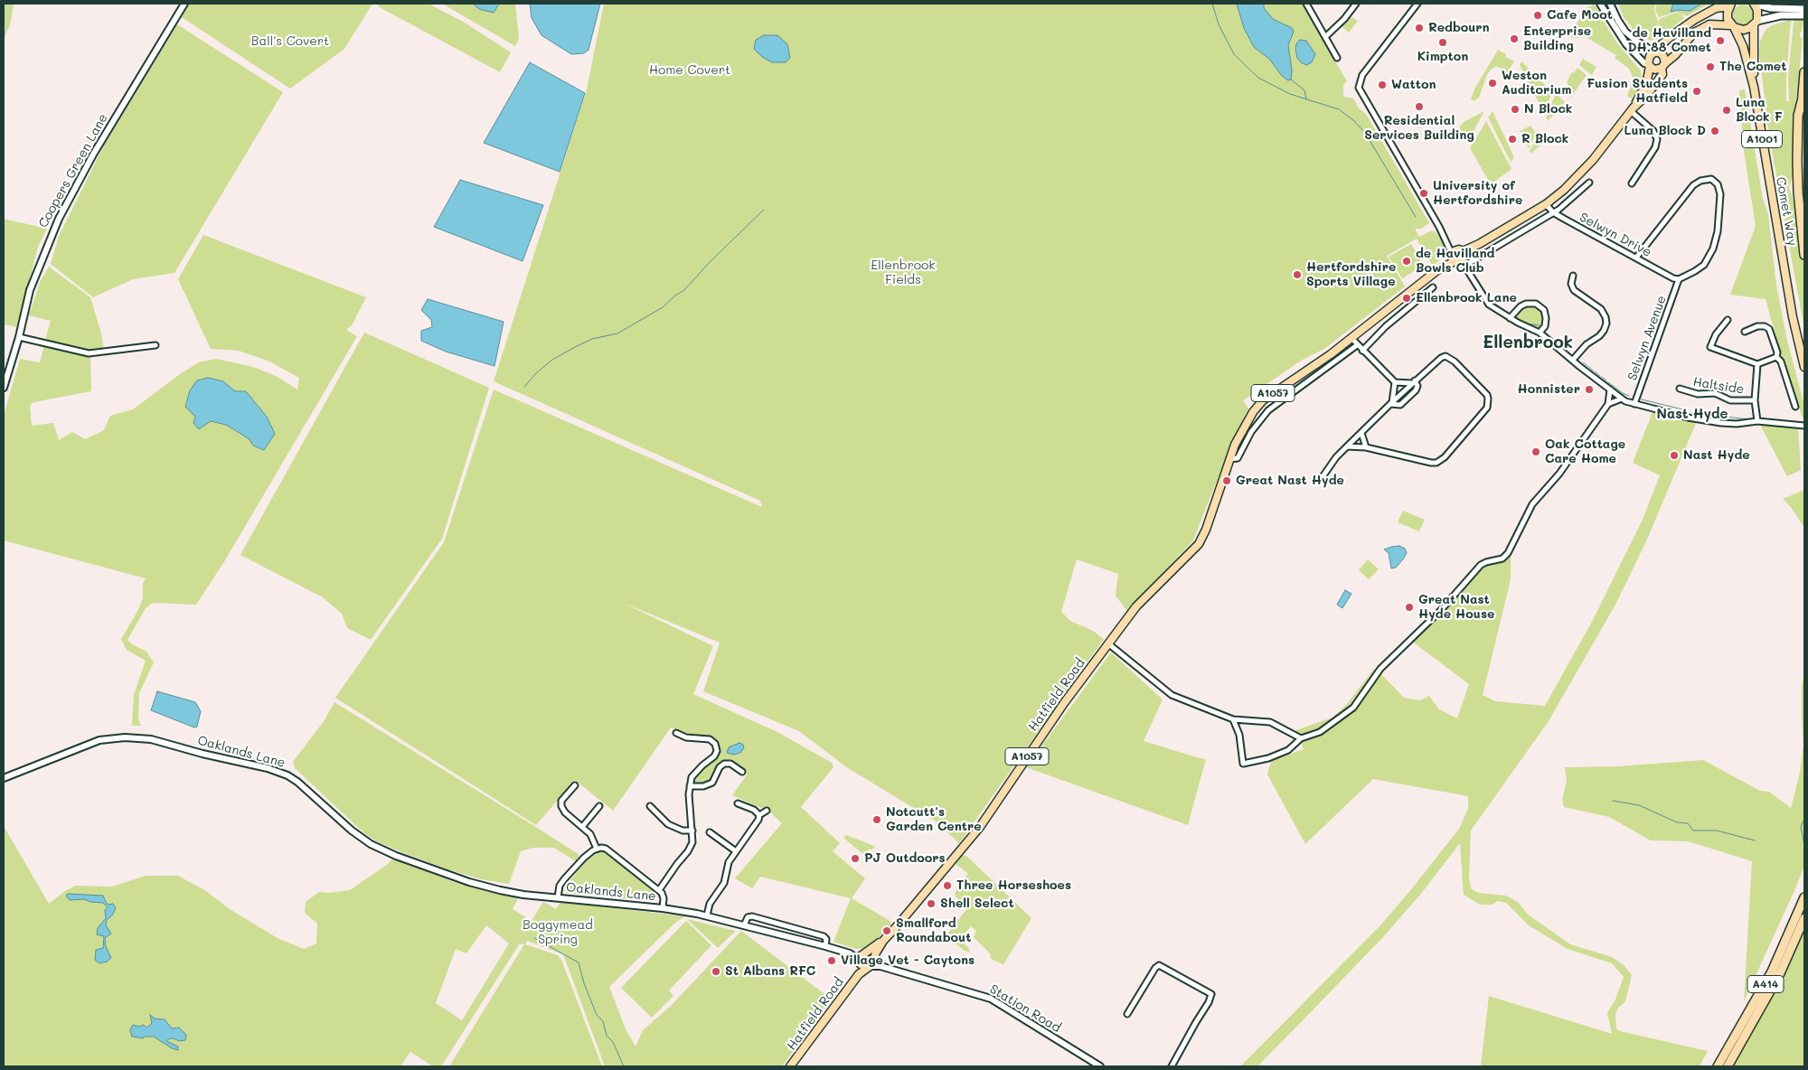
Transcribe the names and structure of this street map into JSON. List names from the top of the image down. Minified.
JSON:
{"streets":{"highway":["A414"],"main road":["A1001","Comet Way","A1057","Hatfield Road"],"street":["Coopers Green Lane","Selwyn Drive","Selwyn Avenue","Haltside","Oaklands Lane","Station Road"]},"crossings":[["Comet Way","A1057"],["Selwyn Drive","Selwyn Avenue"],["Selwyn Drive","A1057"],["A1057","Hatfield Road"],["Hatfield Road","Oaklands Lane"],["Hatfield Road","Station Road"]],"districts":["Ellenbrook","Nast Hyde"],"parks":["Ball's Covert","Home Covert","Ellenbrook Fields","Boggymead Spring"],"places":["Cafe Moot","Redbourn","Enterprise Building","de Havilland DH.88 Comet","Kimpton","The Comet","Weston Auditorium","Watton","Fusion Students Hatfield","Residential Services Building","N Block","Luna Block F","Luna Block D","R Block","University of Hertfordshire","de Havilland Bowls Club","Hertfordshire Sports Village","Ellenbrook Lane","Honnister","Oak Cottage Care Home","Nast Hyde","Great Nast Hyde","Great Nast Hyde House","Notcutt's Garden Centre","PJ Outdoors","Three Horseshoes","Shell Select","Smallford Roundabout","Village Vet - Caytons","St Albans RFC"]}
